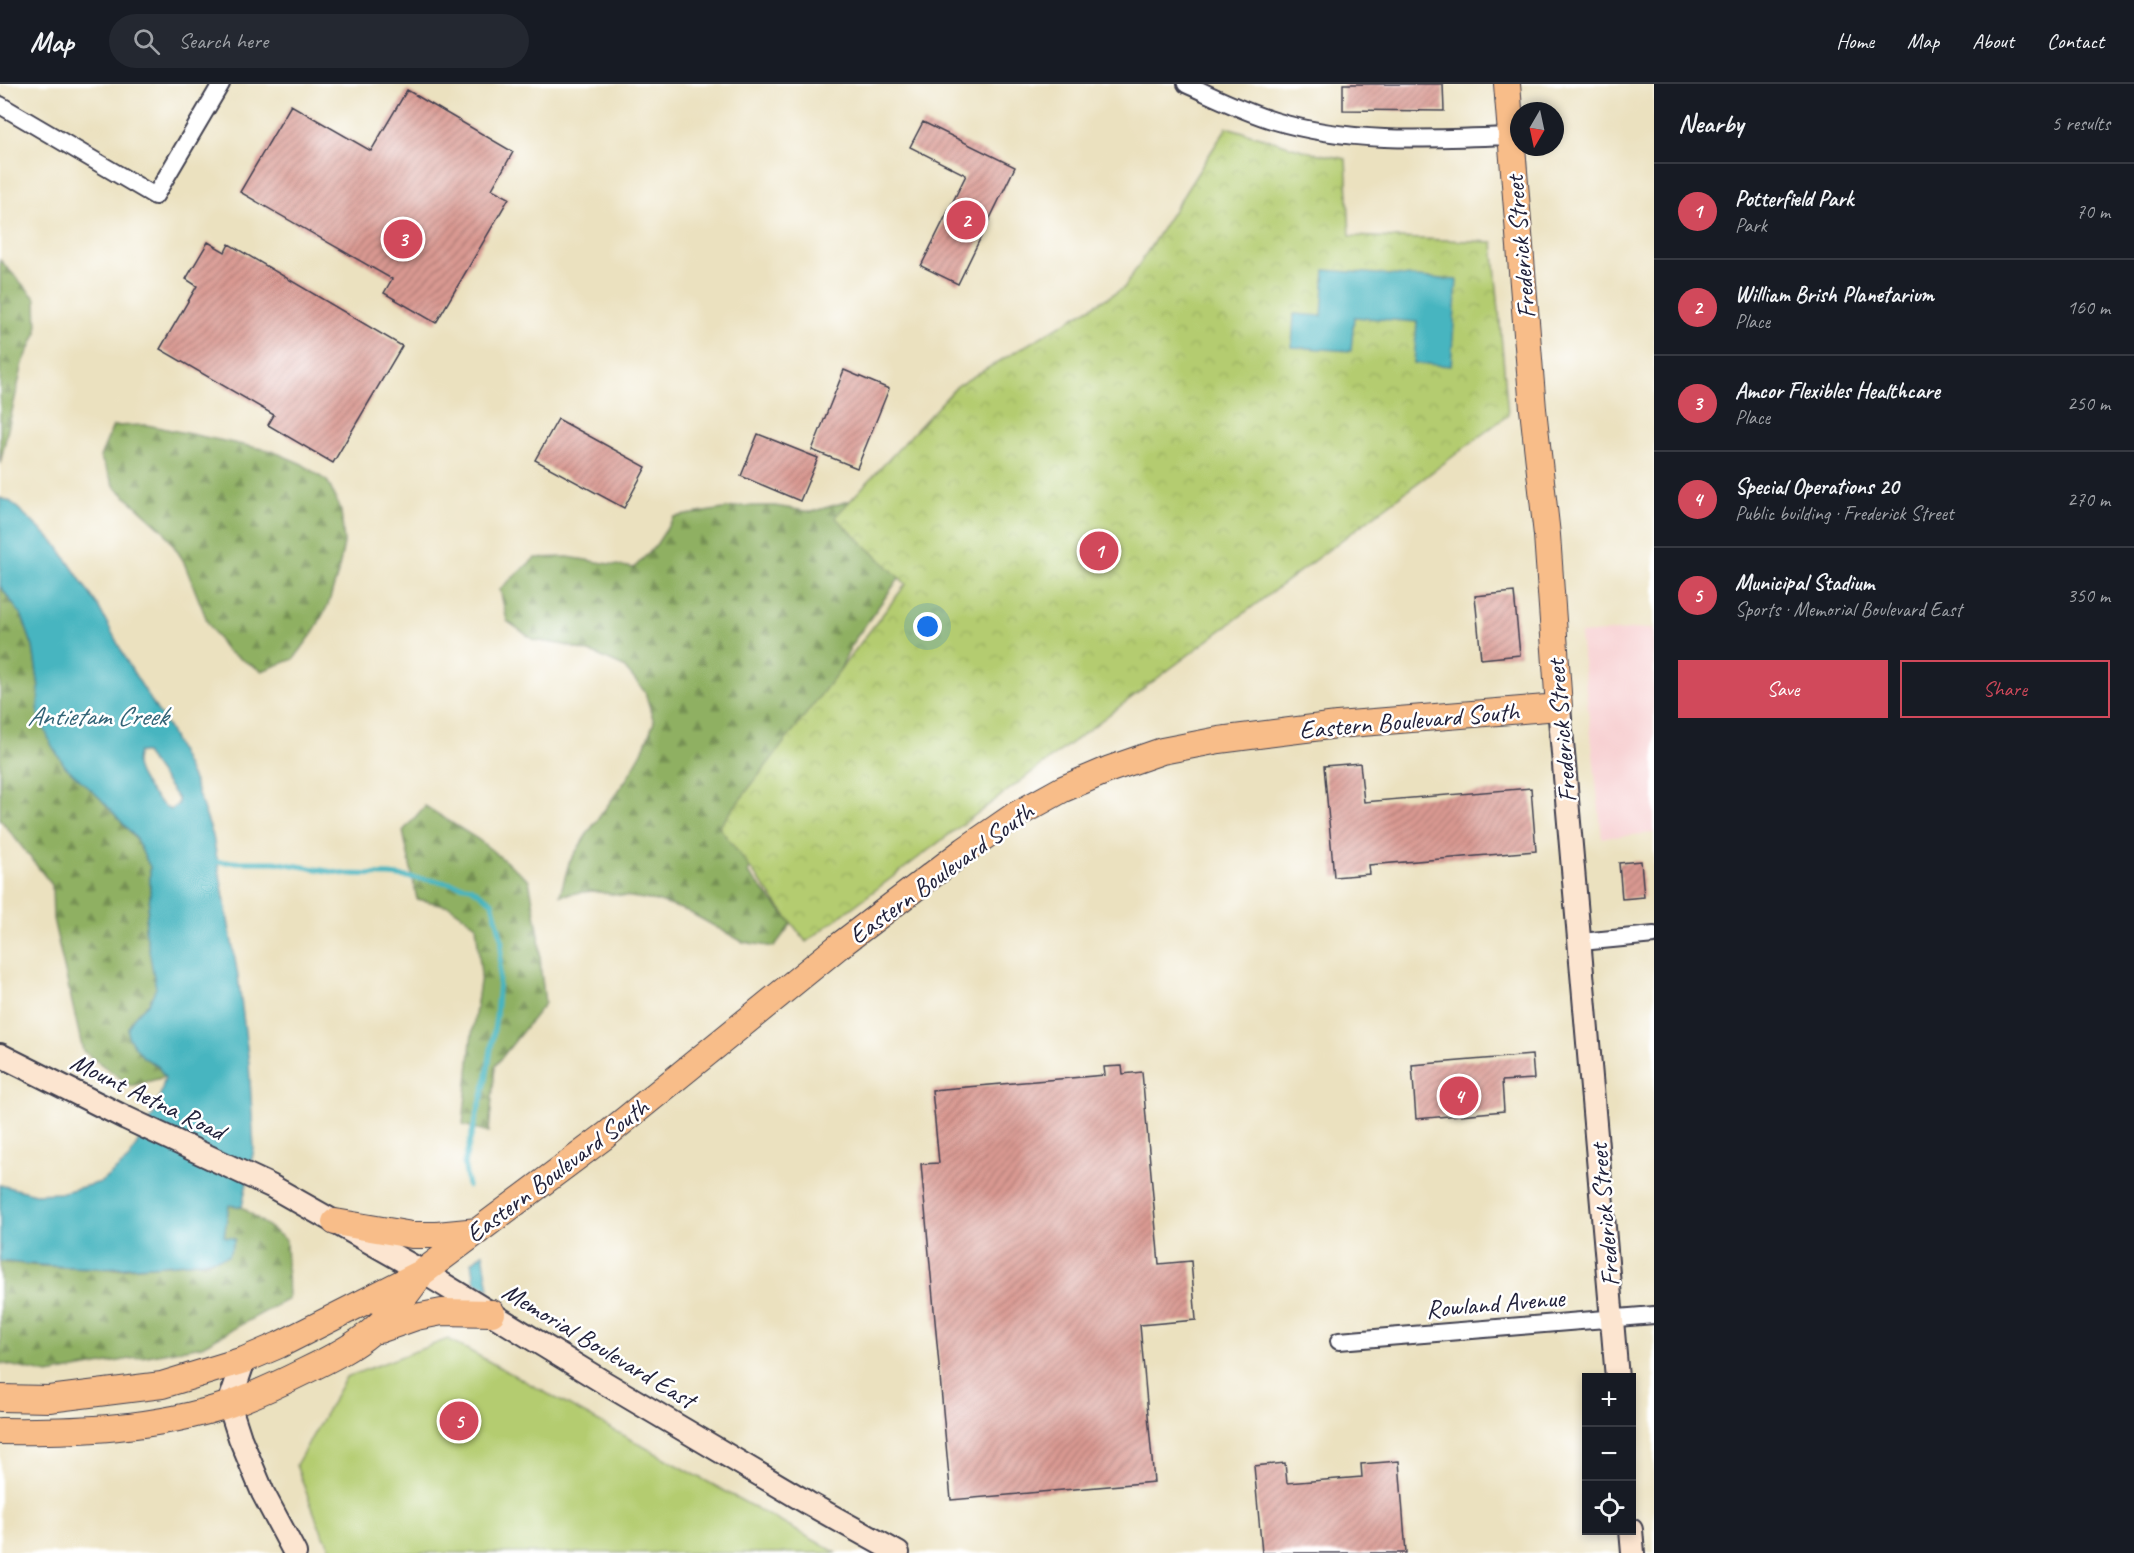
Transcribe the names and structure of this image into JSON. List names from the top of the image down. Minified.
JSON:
{"streets":{"main road":["Frederick Street","Eastern Boulevard South","Mount Aetna Road","Memorial Boulevard East"],"street":["Rowland Avenue"]},"crossings":[["Frederick Street","Eastern Boulevard South"],["Frederick Street","Rowland Avenue"],["Eastern Boulevard South","Memorial Boulevard East"],["Mount Aetna Road","Memorial Boulevard East"]],"water":["Antietam Creek"],"north":"bottom","page":{"header":"Map","search":"Search here","nav":["Home","Map","About","Contact"],"heading":["Nearby","5 results"],"list":[{"mark":"1","name":"Potterfield Park","note":"Park","value":"70 m"},{"mark":"2","name":"William Brish Planetarium","note":"Place","value":"160 m"},{"mark":"3","name":"Amcor Flexibles Healthcare","note":"Place","value":"250 m"},{"mark":"4","name":"Special Operations 20","note":"Public building · Frederick Street","value":"270 m"},{"mark":"5","name":"Municipal Stadium","note":"Sports · Memorial Boulevard East","value":"350 m"}],"pins":["2","3","1","4","5"],"buttons":["Save","Share"],"map_buttons":["+","−"]}}
